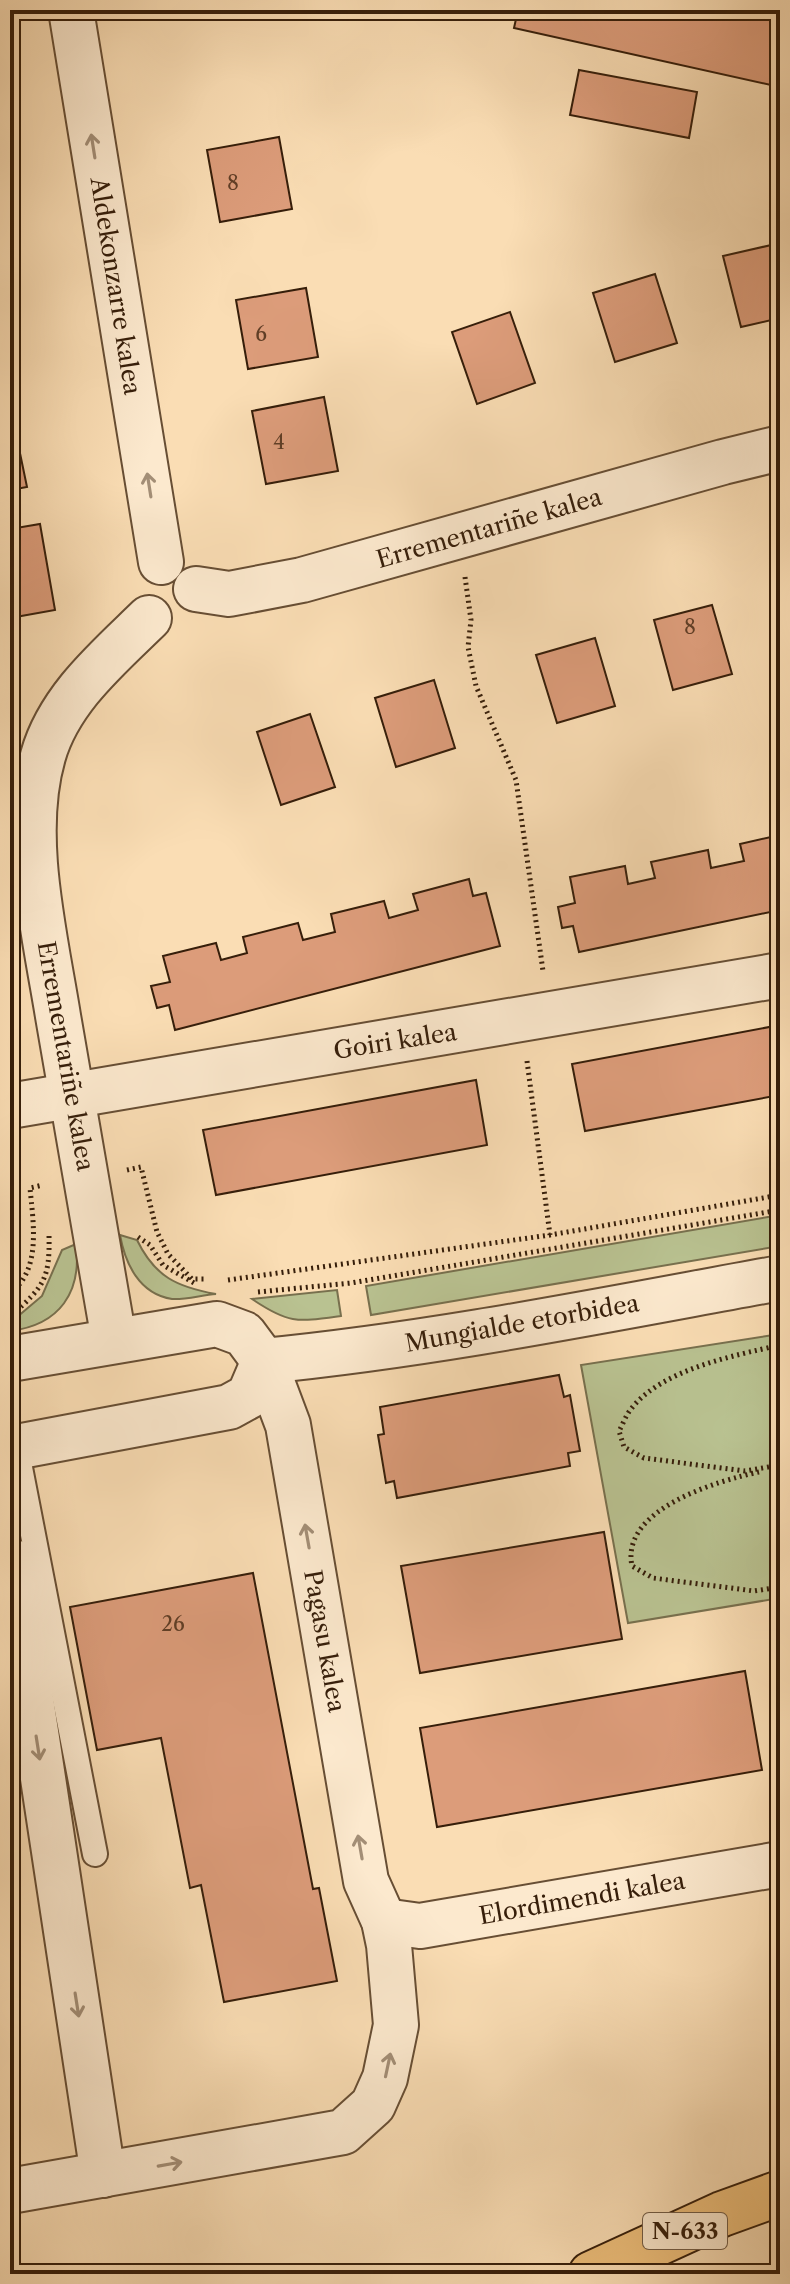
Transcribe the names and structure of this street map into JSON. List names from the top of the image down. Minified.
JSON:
{"streets":{"highway":["N-633"],"street":["Aldekonzarre kalea","Errementariñe kalea","Goiri kalea","Mungialde etorbidea","Pagasu kalea","Elordimendi kalea"]},"crossings":[["Aldekonzarre kalea","Errementariñe kalea"],["Errementariñe kalea","Goiri kalea"],["Mungialde etorbidea","Pagasu kalea"],["Pagasu kalea","Elordimendi kalea"]],"one_way":["Aldekonzarre kalea"],"house_numbers":["8","6","4","8","26"]}
